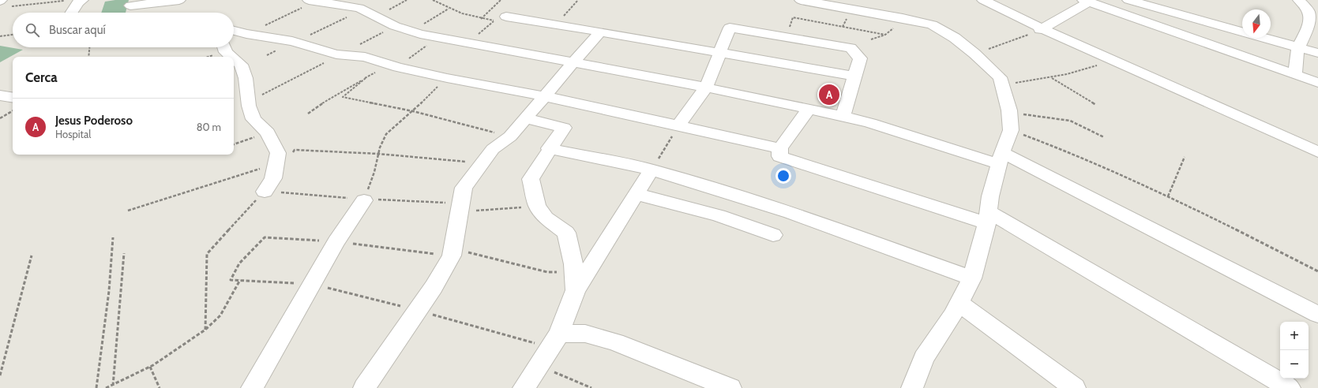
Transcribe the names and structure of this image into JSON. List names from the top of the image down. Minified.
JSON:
{"north":"bottom","page":{"search":"Buscar aquí","heading":"Cerca","pins":"A","list":[{"mark":"A","name":"Jesus Poderoso","note":"Hospital","value":"80 m"}],"map_buttons":["+","−"]}}
